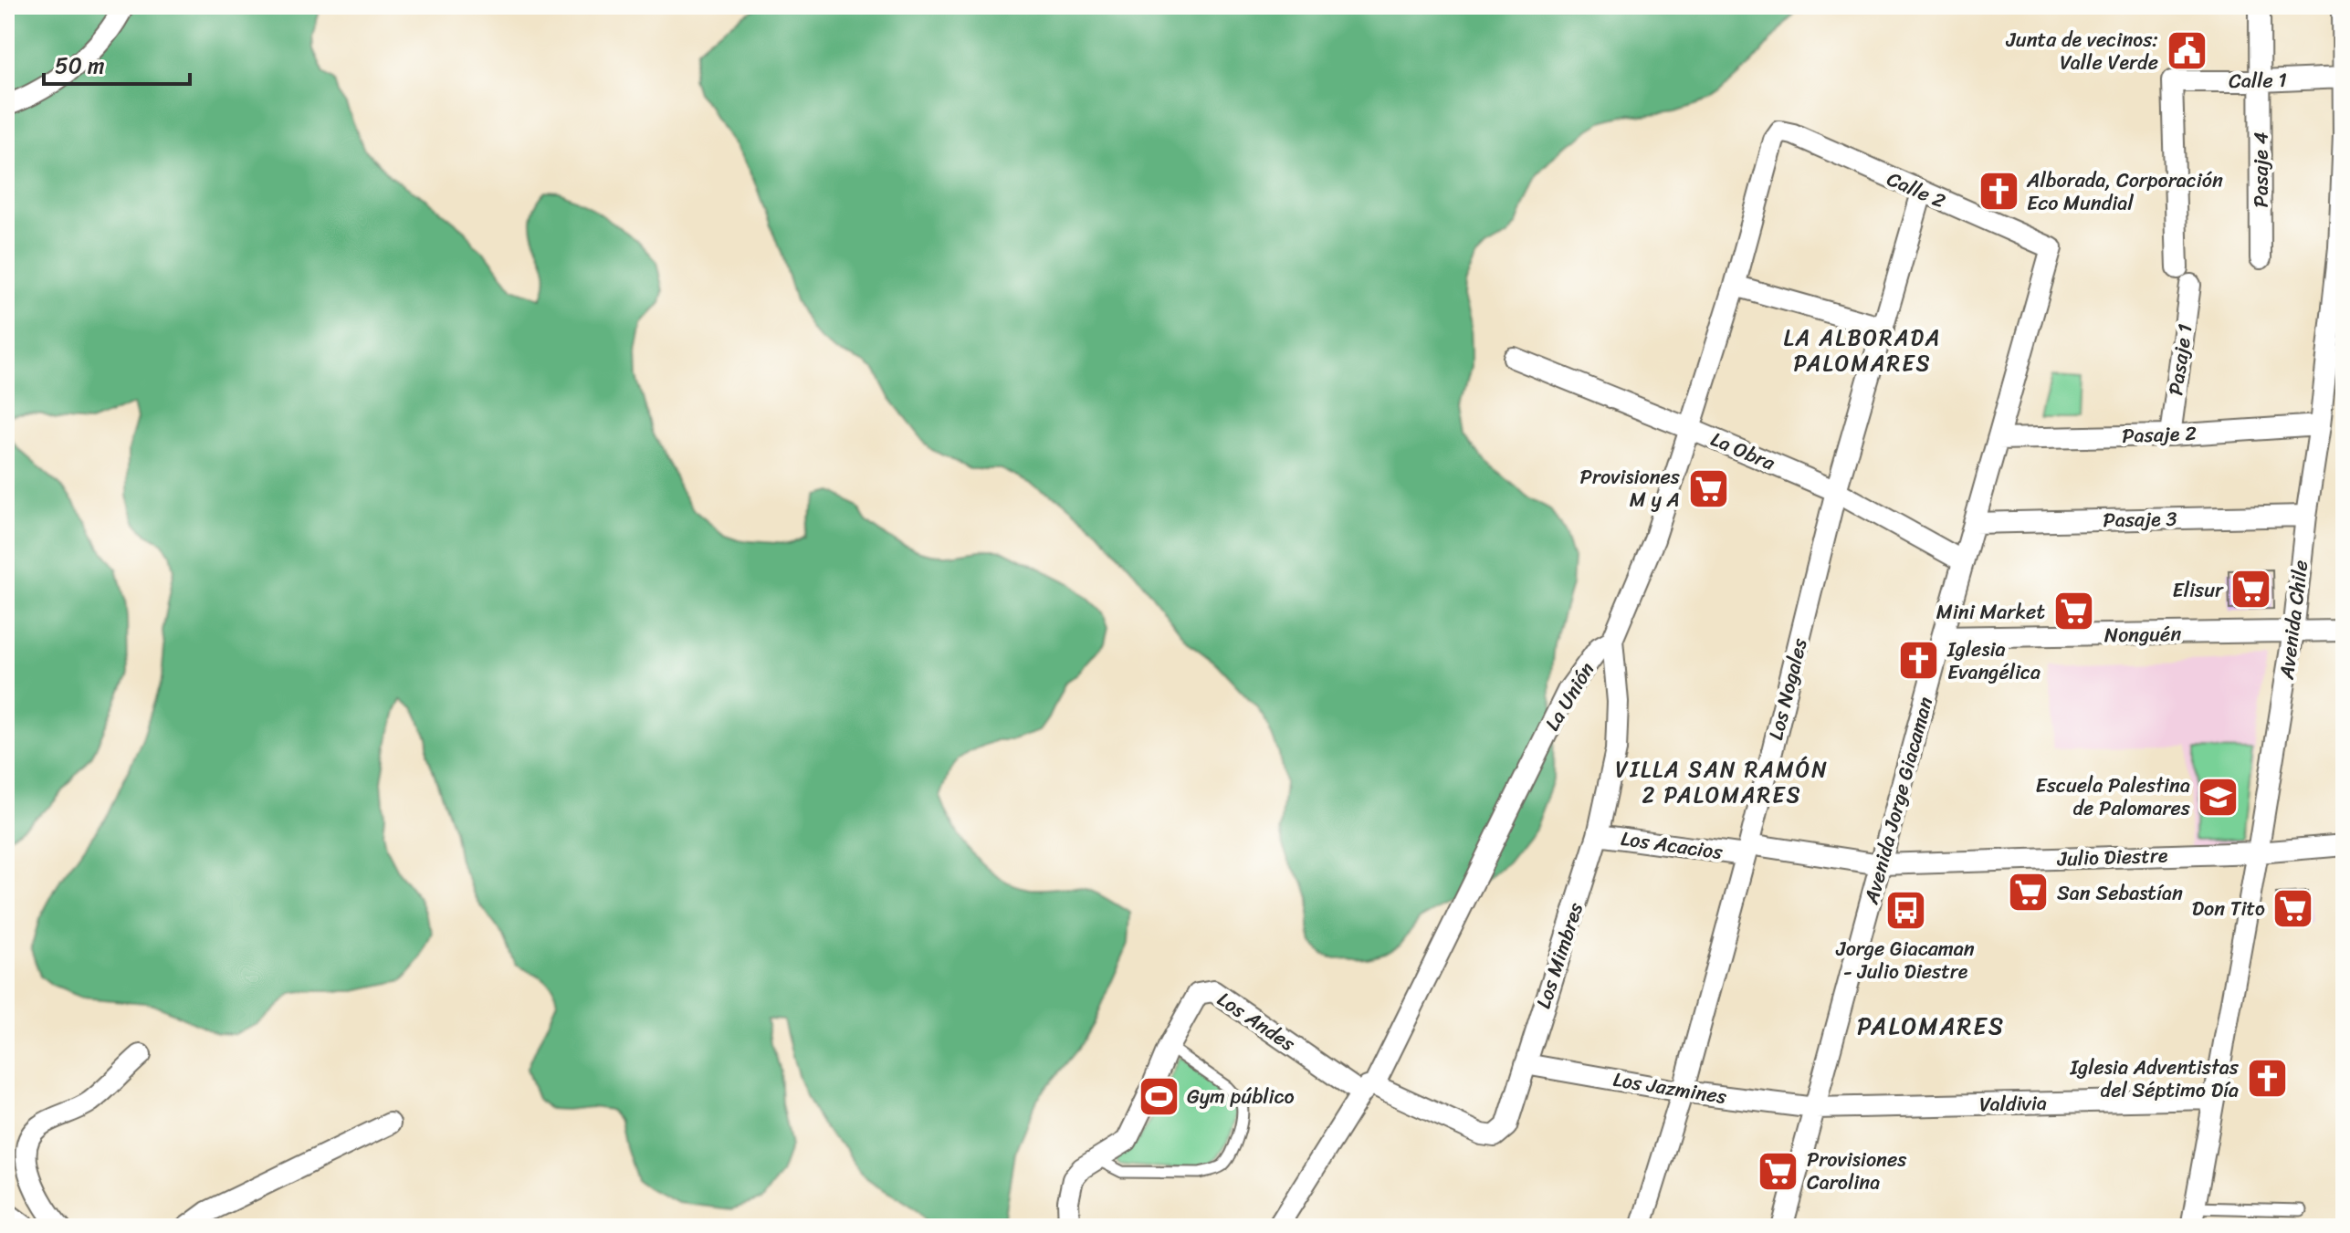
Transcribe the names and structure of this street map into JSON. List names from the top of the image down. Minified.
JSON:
{"streets":{"street":["Calle 1","Pasaje 4","Calle 2","Pasaje 1","Pasaje 2","La Obra","Pasaje 3","Avenida Chile","Nonguén","Los Nogales","La Unión","Avenida Jorge Giacaman","Los Acacios","Julio Diestre","Los Mimbres","Los Andes","Los Jazmines","Valdivia"]},"crossings":[["Calle 1","Pasaje 4"],["Calle 1","Avenida Chile"],["Calle 2","Los Nogales"],["Calle 2","La Unión"],["Calle 2","Avenida Jorge Giacaman"],["Pasaje 1","Pasaje 2"],["Pasaje 2","Avenida Chile"],["Pasaje 2","Avenida Jorge Giacaman"],["La Obra","Los Nogales"],["La Obra","La Unión"],["La Obra","Avenida Jorge Giacaman"],["Pasaje 3","Avenida Chile"],["Pasaje 3","Avenida Jorge Giacaman"],["Avenida Chile","Nonguén"],["Avenida Chile","Julio Diestre"],["Avenida Chile","Valdivia"],["Nonguén","Avenida Jorge Giacaman"],["Los Nogales","Los Acacios"],["Los Nogales","Los Jazmines"],["La Unión","Los Mimbres"],["La Unión","Los Andes"],["Avenida Jorge Giacaman","Los Acacios"],["Avenida Jorge Giacaman","Julio Diestre"],["Avenida Jorge Giacaman","Los Jazmines"],["Avenida Jorge Giacaman","Valdivia"],["Los Acacios","Julio Diestre"],["Los Acacios","Los Mimbres"],["Los Mimbres","Los Andes"],["Los Mimbres","Los Jazmines"],["Los Jazmines","Valdivia"]],"districts":["LA ALBORADA PALOMARES","VILLA SAN RAMÓN 2 PALOMARES","PALOMARES"],"places":{"public building":["Junta de vecinos: Valle Verde"],"church":["Alborada, Corporación Eco Mundial","Iglesia Evangélica","Iglesia Adventistas del Séptimo Día"],"supermarket":["Provisiones M y A","Elisur","Mini Market","San Sebastían","Don Tito","Provisiones Carolina"],"school or university":["Escuela Palestina de Palomares"],"bus stop":["Jorge Giacaman - Julio Diestre"],"sports":["Gym público"]},"scale_bar":"50 m"}
